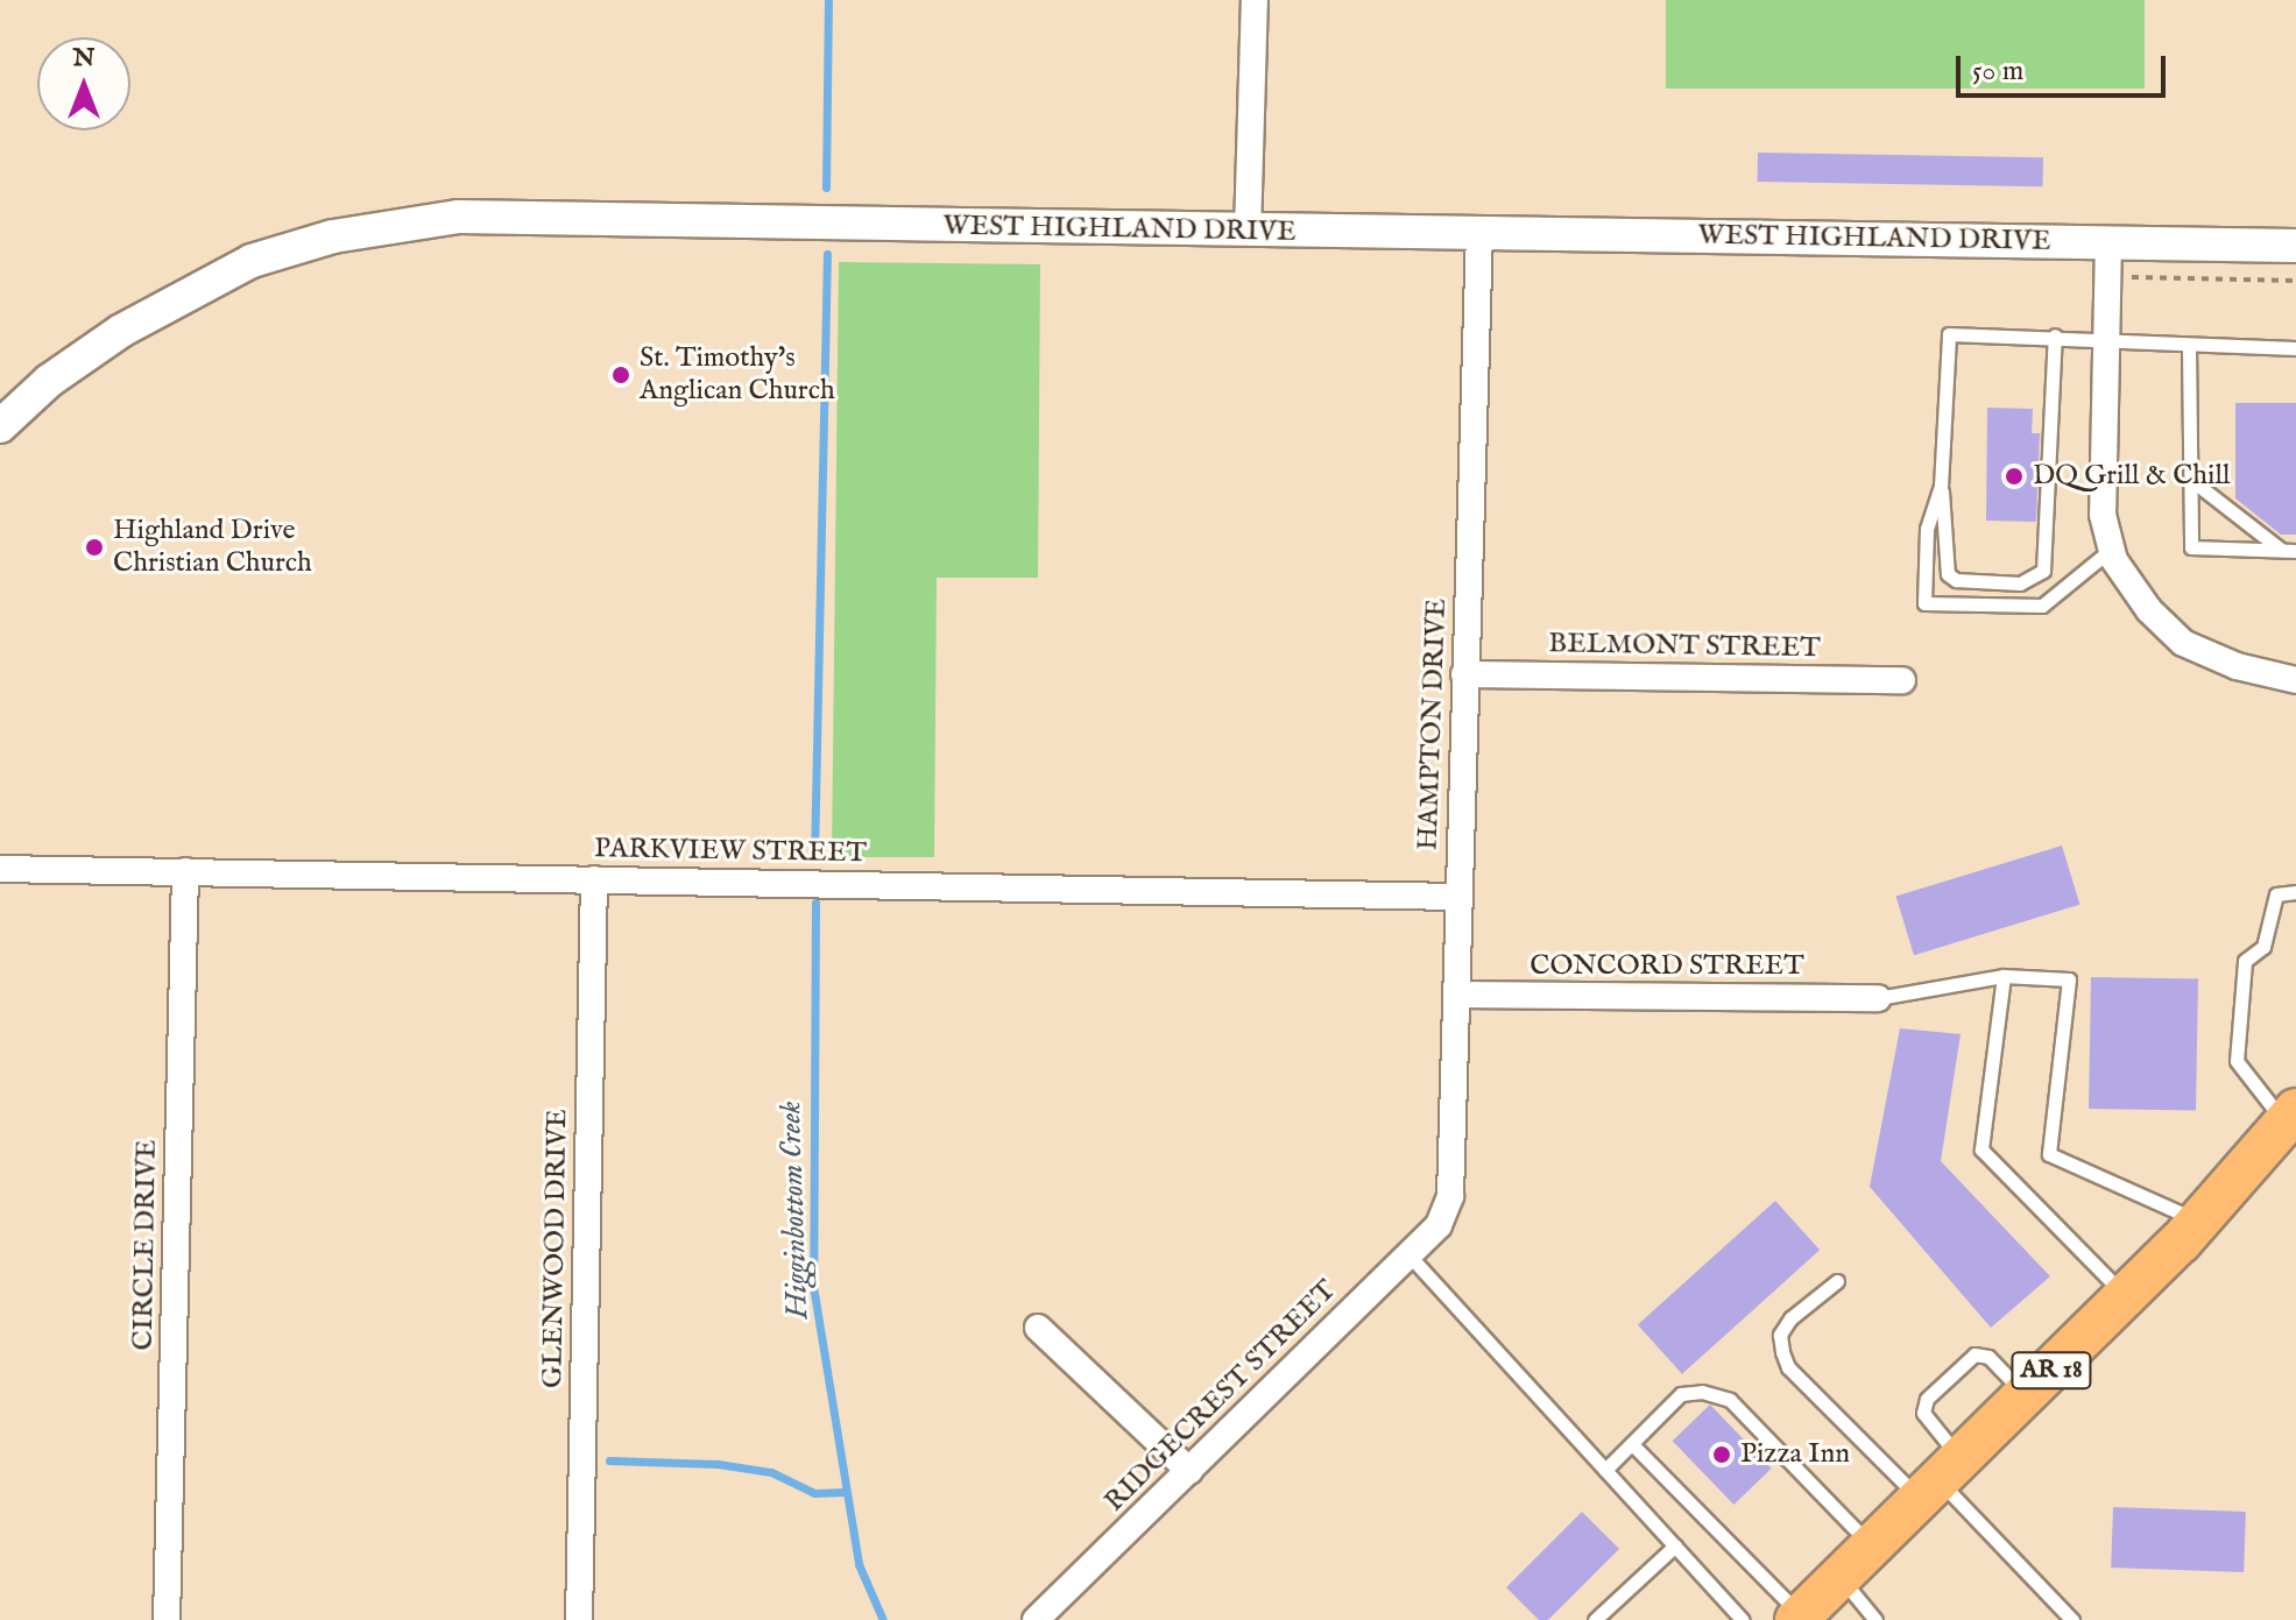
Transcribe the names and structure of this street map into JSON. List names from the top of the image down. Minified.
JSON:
{"streets":{"main road":["AR 18"],"street":["WEST HIGHLAND DRIVE","BELMONT STREET","HAMPTON DRIVE","PARKVIEW STREET","CONCORD STREET","CIRCLE DRIVE","GLENWOOD DRIVE","RIDGECREST STREET"]},"crossings":[["WEST HIGHLAND DRIVE","HAMPTON DRIVE"],["BELMONT STREET","HAMPTON DRIVE"],["HAMPTON DRIVE","PARKVIEW STREET"],["HAMPTON DRIVE","CONCORD STREET"],["HAMPTON DRIVE","RIDGECREST STREET"],["PARKVIEW STREET","CIRCLE DRIVE"],["PARKVIEW STREET","GLENWOOD DRIVE"]],"water":["Higginbottom Creek"],"places":["St. Timothy's Anglican Church","DQ Grill & Chill","Highland Drive Christian Church","Pizza Inn"],"scale_bar":"50 m","north":"top"}
